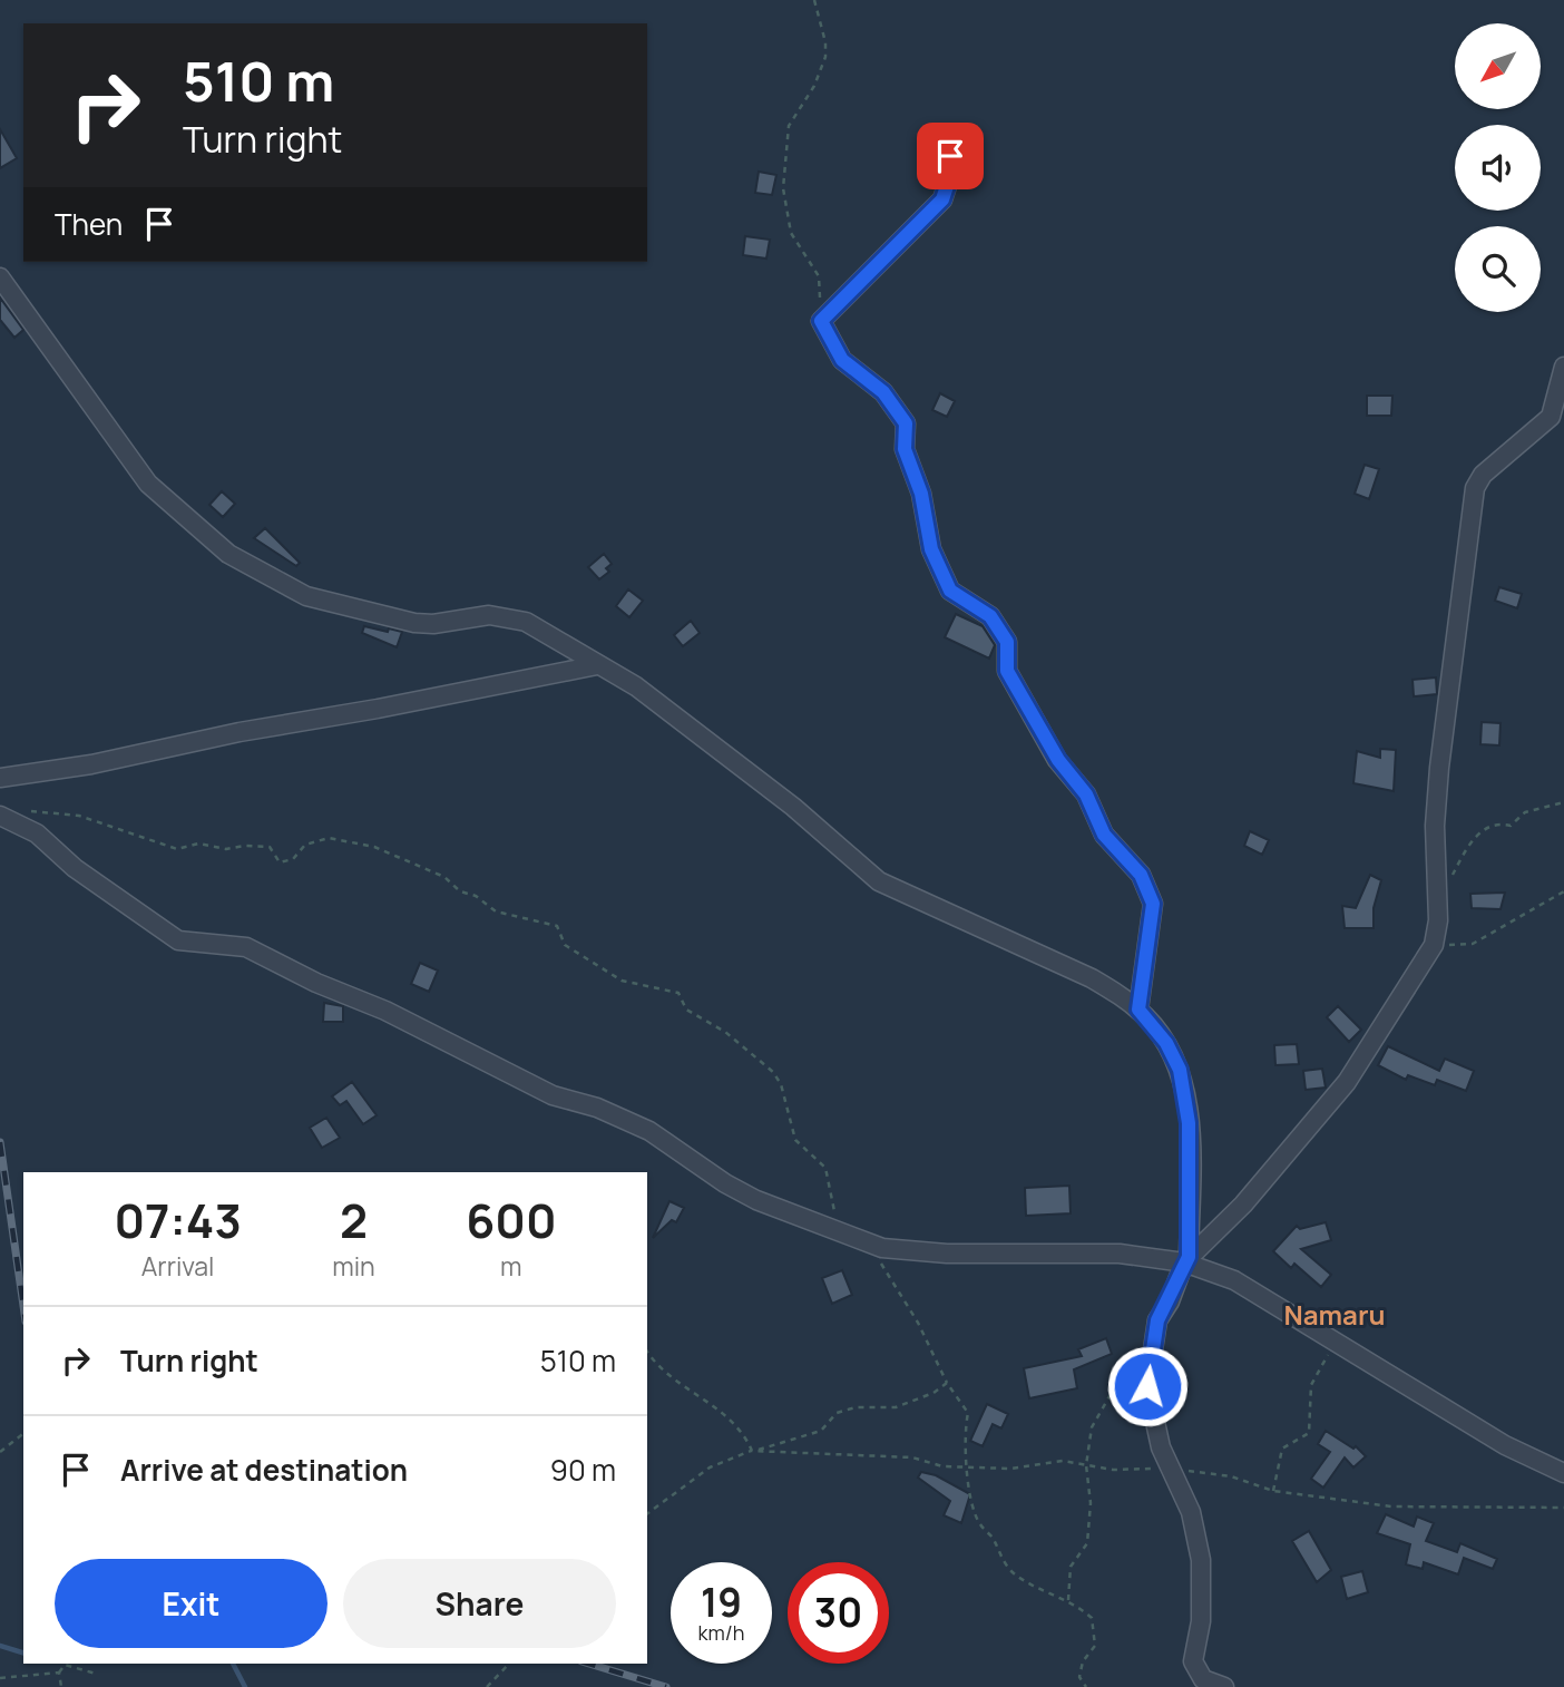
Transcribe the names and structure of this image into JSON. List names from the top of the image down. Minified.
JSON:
{"districts":["Namaru"],"north":"bottom left","page":{"turn":["510 m","Turn right"],"then":"Then","eta":["07:43","Arrival","2","min","600","m"],"list":[{"name":"Turn right","value":"510 m"},{"name":"Arrive at destination","value":"90 m"}],"buttons":["Exit","Share"],"speed":"19 km/h","limit":"30"}}
